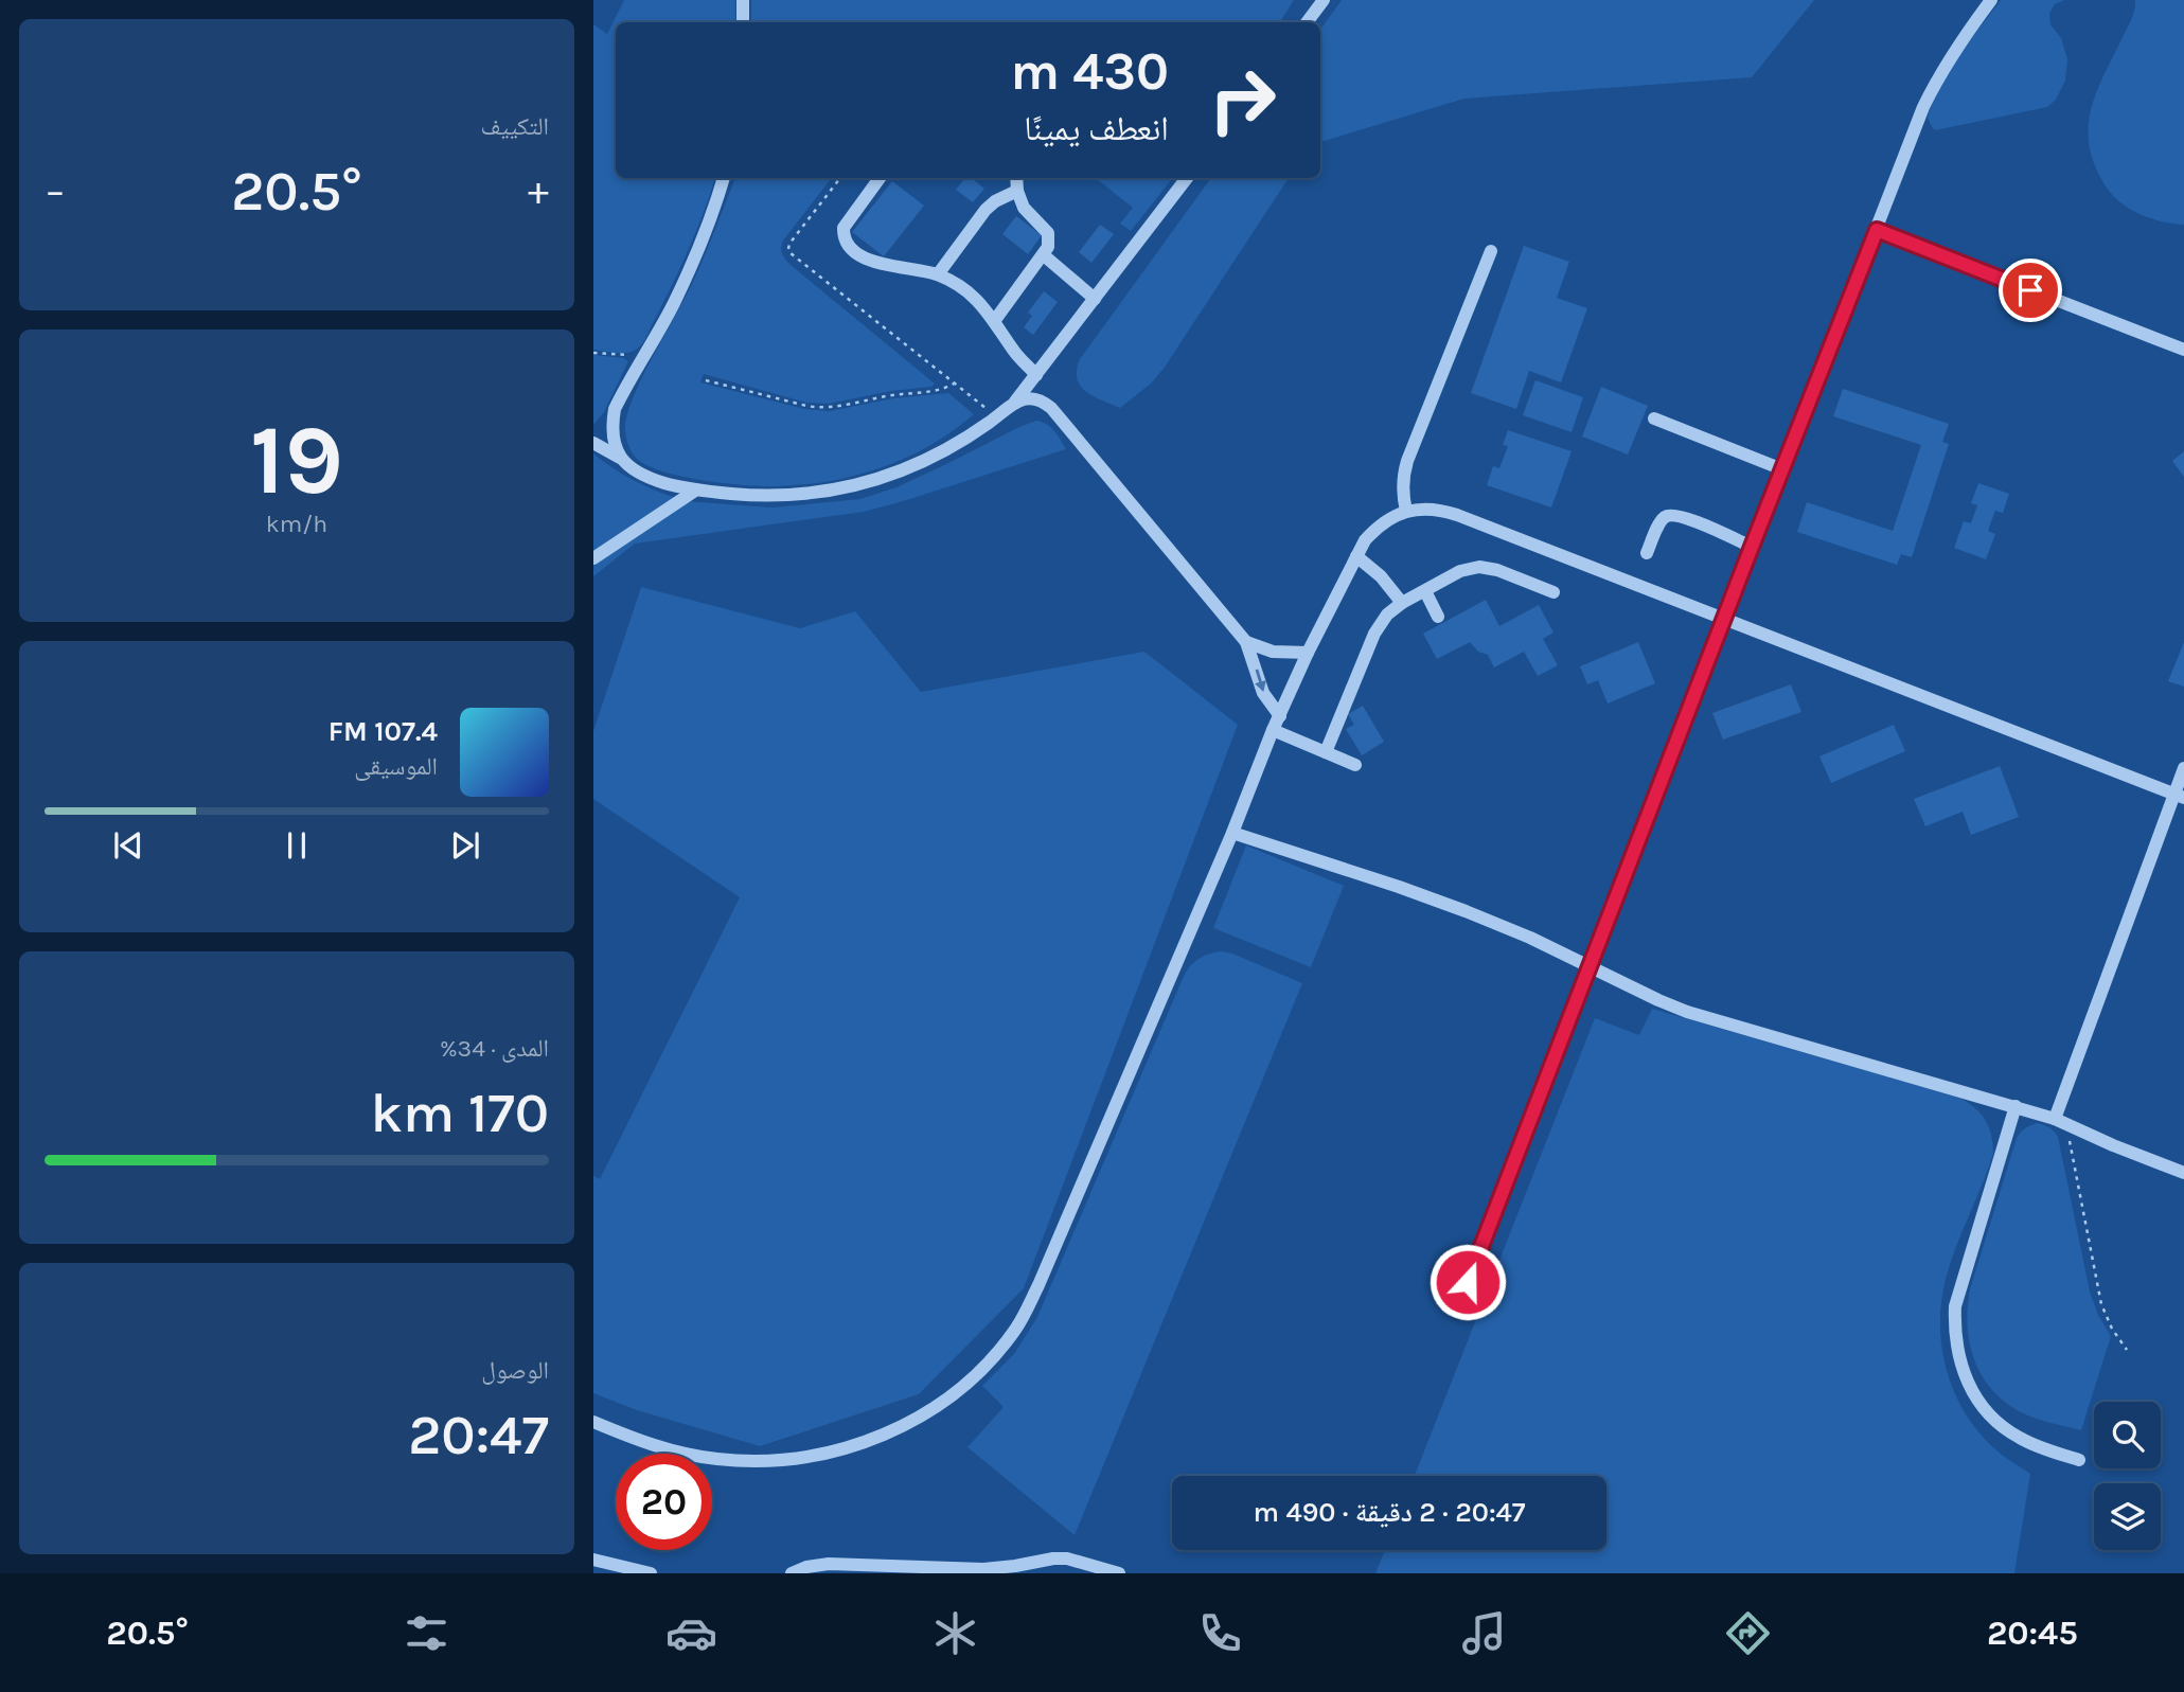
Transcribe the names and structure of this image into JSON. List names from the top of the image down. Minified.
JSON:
{"page":{"tile":["التكييف",["19","km/h"],["المدى · 34%","170 km"],["الوصول","20:47"]],"turn":["430 m","انعطف يمينًا"],"heat":["−","20.5°","+"],"song":["107.4 FM","الموسيقى"],"limit":"20","trip":"20:47 · 2 دقيقة · 490 m","tabs":["20:45","20.5°"]}}
